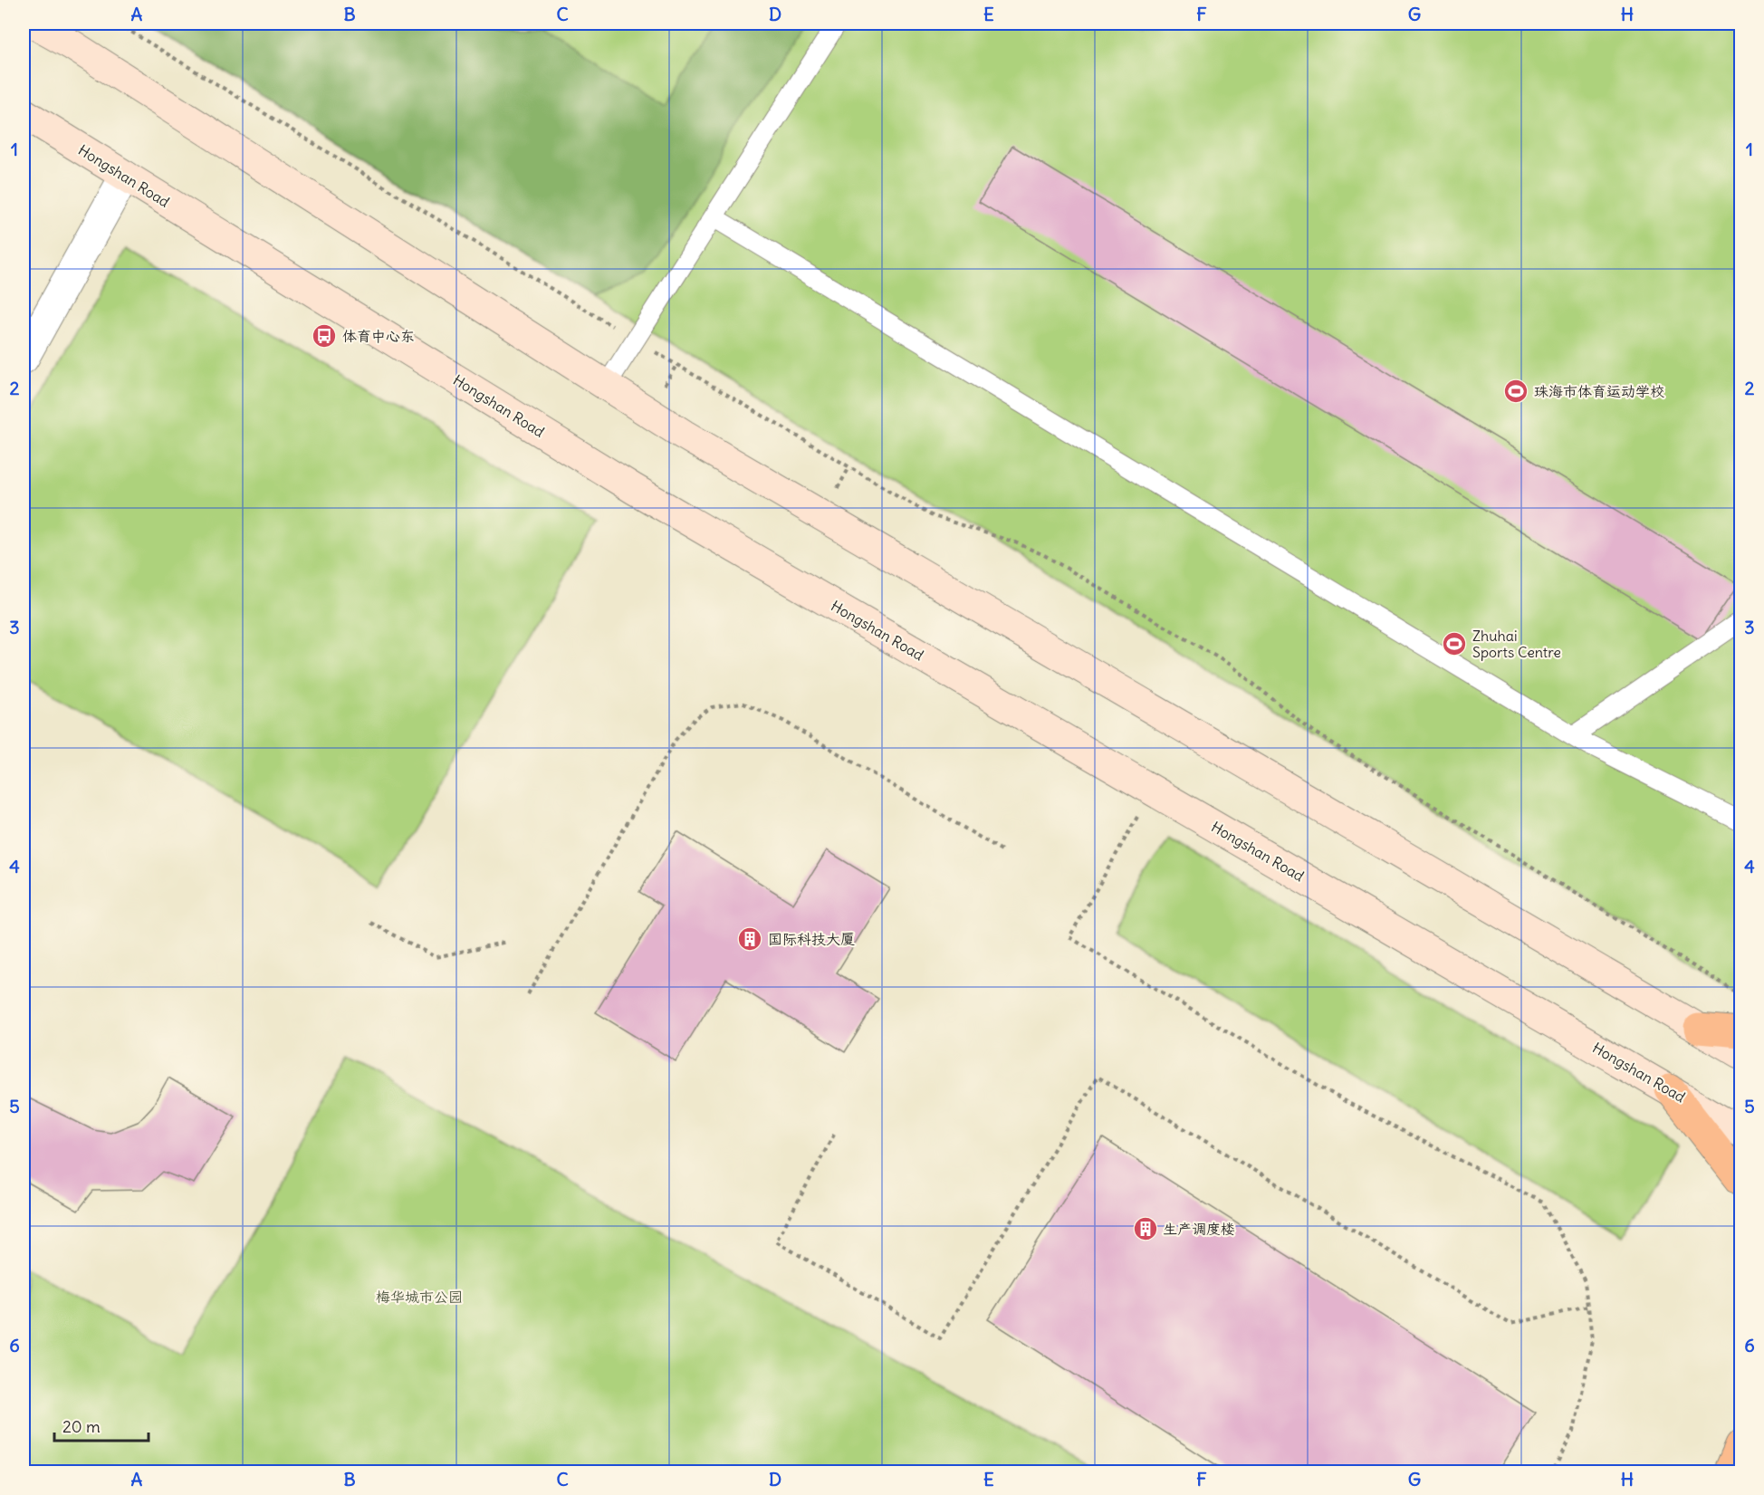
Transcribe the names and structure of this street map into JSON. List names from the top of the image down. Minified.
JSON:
{"streets":{"main road":["Hongshan Road"]},"parks":["梅华城市公园"],"places":{"bus stop":["体育中心东"],"sports":["珠海市体育运动学校","Zhuhai Sports Centre"],"building":["国际科技大厦","生产调度楼"]},"scale_bar":"20 m","grid":{"columns":["A","B","C","D","E","F","G","H"],"rows":["1","2","3","4","5","6"]}}
